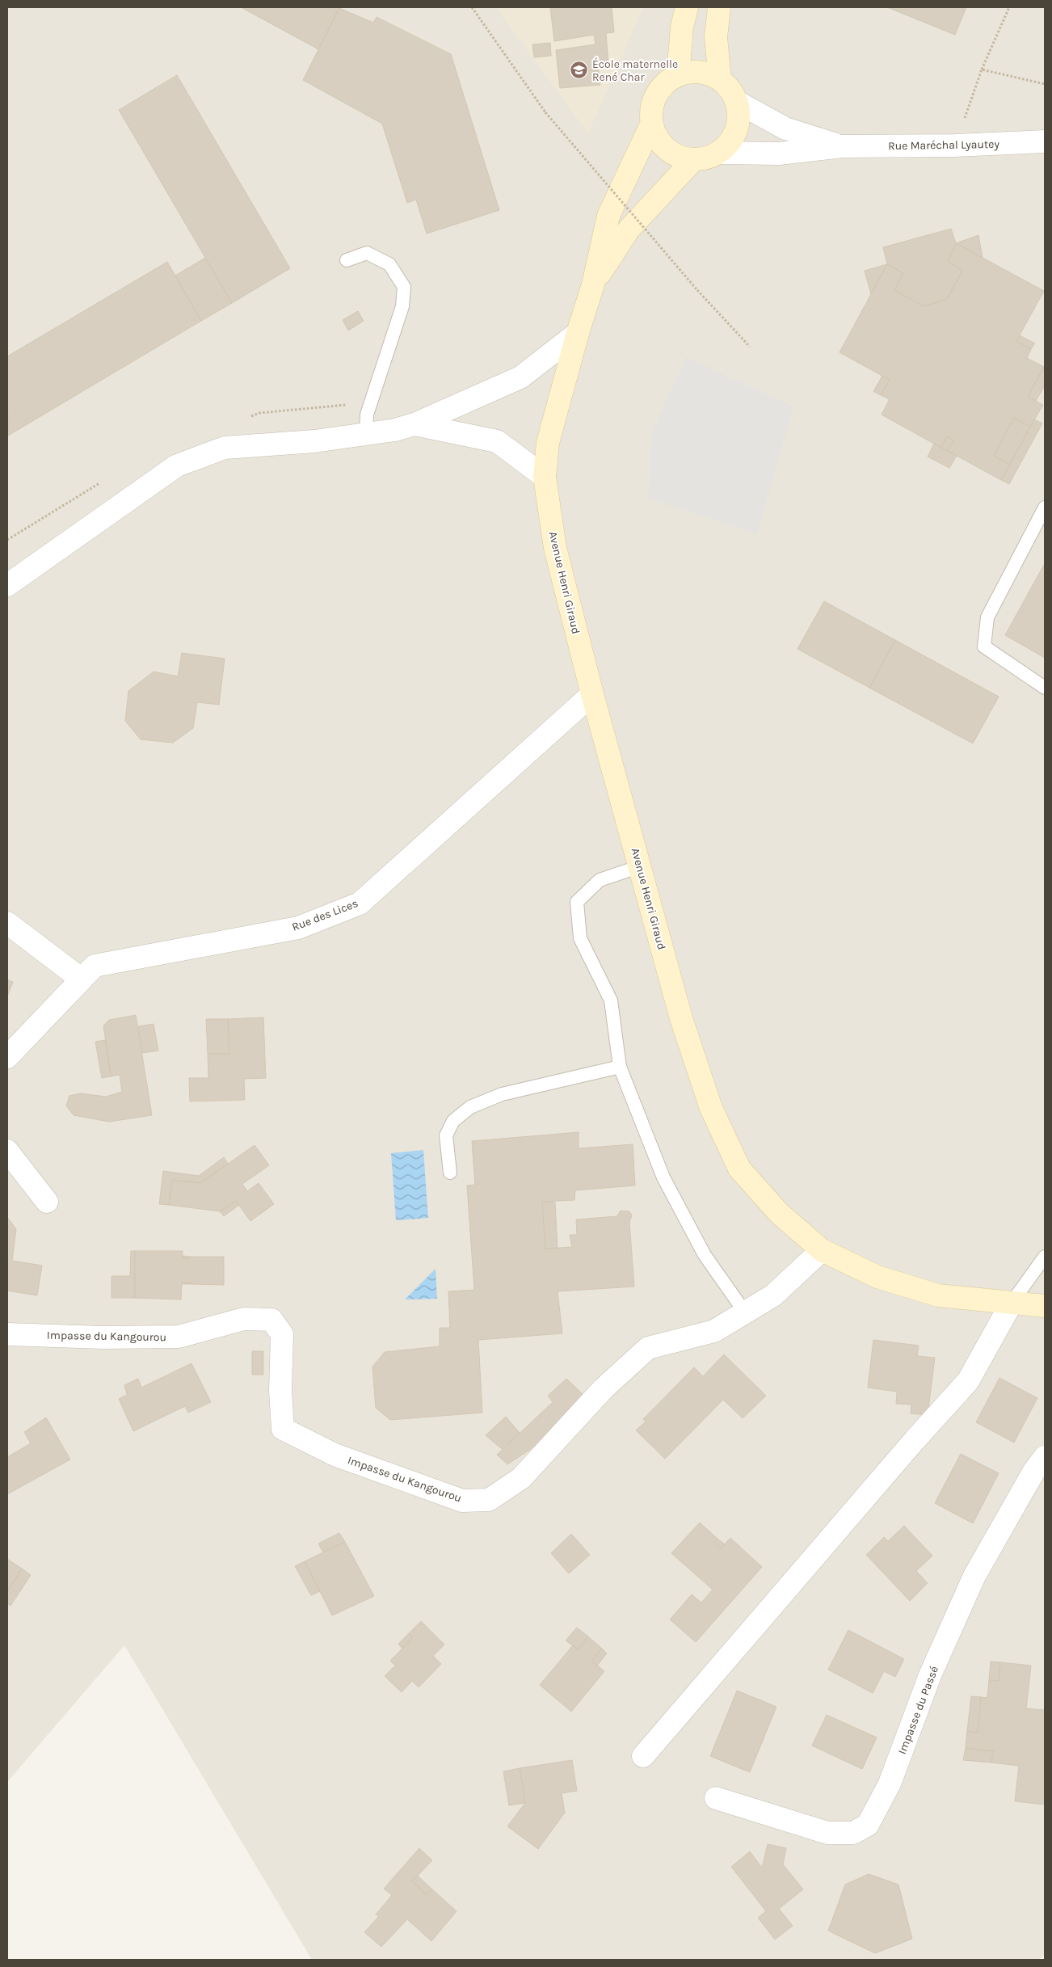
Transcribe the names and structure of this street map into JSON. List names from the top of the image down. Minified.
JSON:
{"streets":{"street":["Rue Maréchal Lyautey","Avenue Henri Giraud","Rue des Lices","Impasse du Kangourou","Impasse du Passé"]},"crossings":[["Rue Maréchal Lyautey","Avenue Henri Giraud"],["Avenue Henri Giraud","Rue des Lices"],["Avenue Henri Giraud","Impasse du Kangourou"]],"places":{"school or university":["École maternelle René Char"]}}
